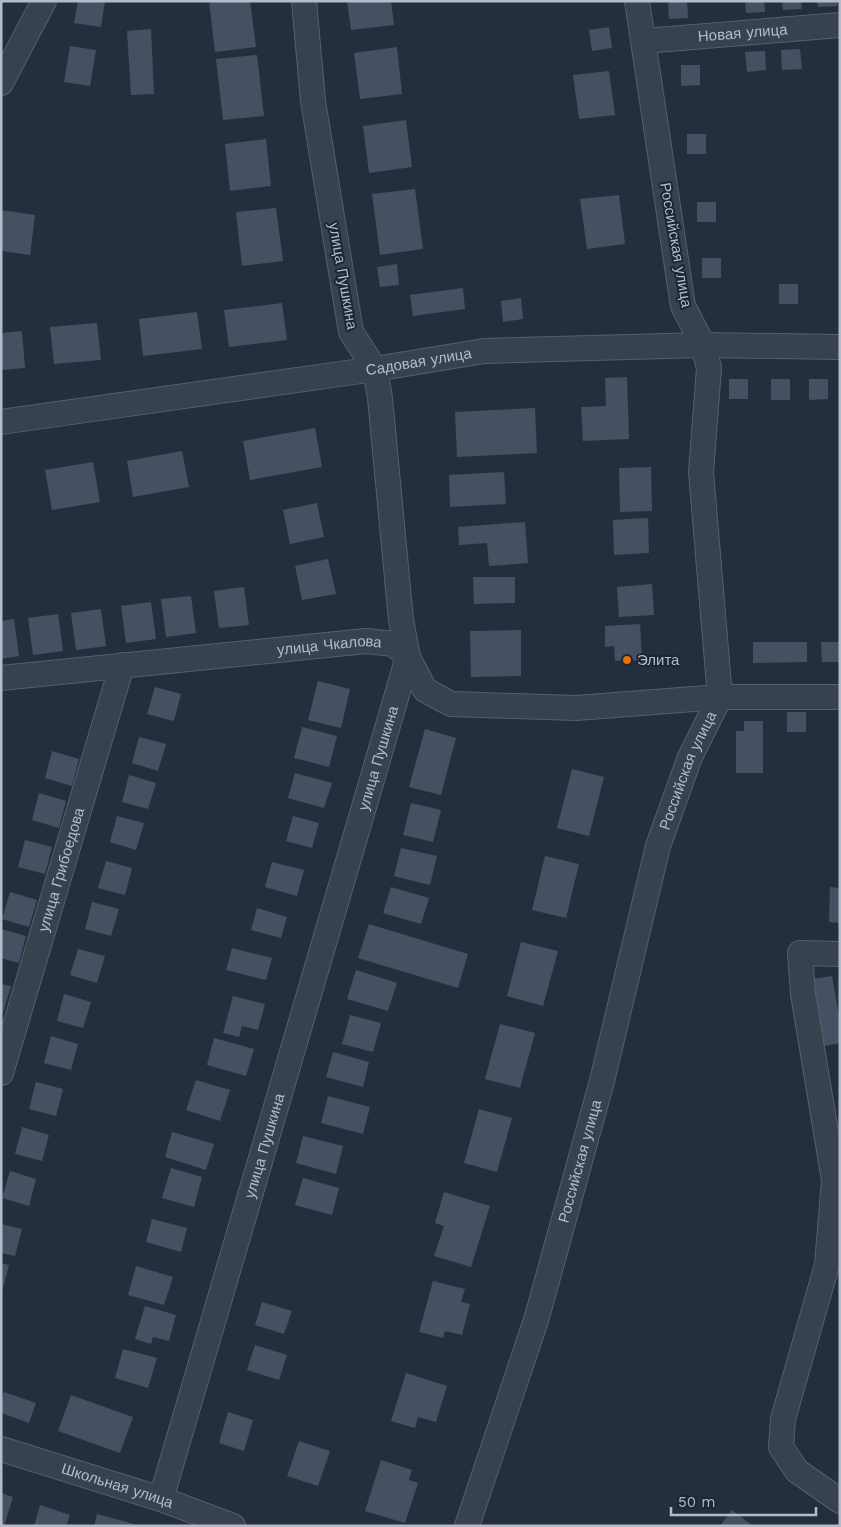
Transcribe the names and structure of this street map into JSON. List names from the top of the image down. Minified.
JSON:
{"streets":{"street":["Новая улица","Российская улица","улица Пушкина","Садовая улица","улица Чкалова","улица Грибоедова","Школьная улица"]},"crossings":[["Новая улица","Российская улица"],["Российская улица","Садовая улица"],["Российская улица","улица Чкалова"],["улица Пушкина","Садовая улица"],["улица Пушкина","улица Чкалова"],["улица Пушкина","Школьная улица"],["улица Чкалова","улица Грибоедова"]],"places":["Элита"],"scale_bar":"50 m"}
